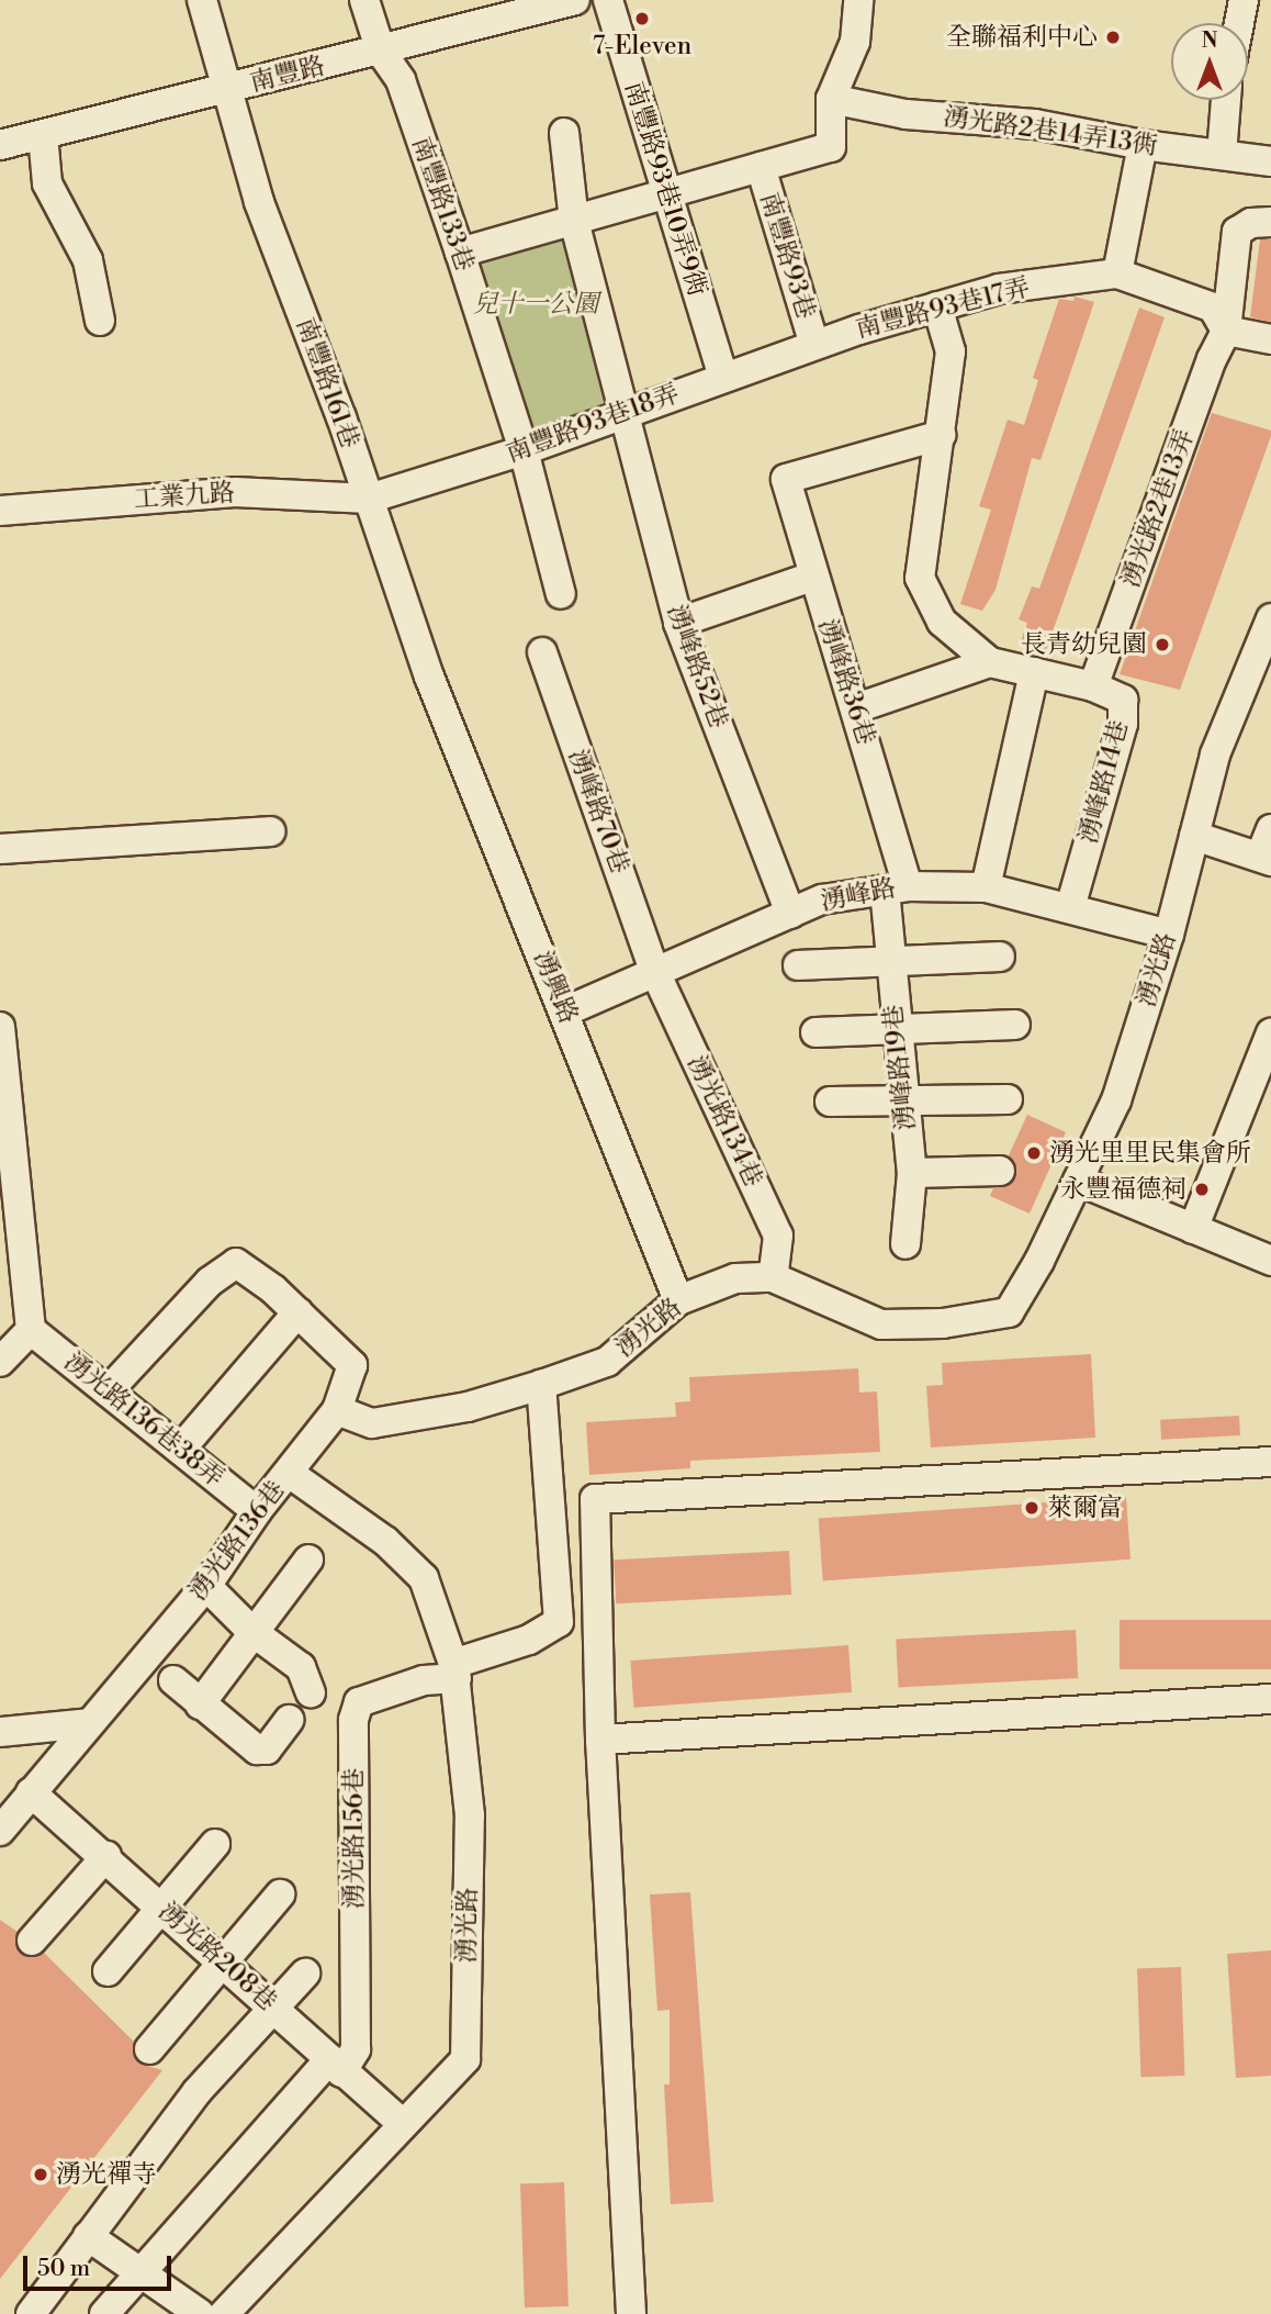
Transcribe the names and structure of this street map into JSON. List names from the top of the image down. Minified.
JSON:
{"streets":{"street":["南豐路","湧光路2巷14弄13衖","南豐路93巷10弄9衖","南豐路133巷","南豐路93巷","南豐路93巷17弄","南豐路161巷","南豐路93巷18弄","工業九路","湧光路2巷13弄","湧峰路52巷","湧峰路36巷","湧峰路14巷","湧峰路70巷","湧峰路","湧光路","湧興路","湧峰路19巷","湧光路134巷","湧光路136巷38弄","湧光路136巷","湧光路156巷","湧光路208巷"]},"crossings":[["南豐路","南豐路133巷"],["南豐路","南豐路161巷"],["南豐路93巷10弄9衖","南豐路93巷18弄"],["南豐路133巷","南豐路93巷18弄"],["南豐路93巷","南豐路93巷17弄"],["南豐路93巷","南豐路93巷18弄"],["南豐路93巷17弄","南豐路93巷18弄"],["南豐路161巷","南豐路93巷18弄"],["南豐路161巷","工業九路"],["南豐路161巷","湧興路"],["南豐路93巷18弄","工業九路"],["南豐路93巷18弄","湧峰路52巷"],["湧光路2巷13弄","湧峰路14巷"],["湧峰路52巷","湧峰路"],["湧峰路36巷","湧峰路"],["湧峰路36巷","湧峰路19巷"],["湧峰路14巷","湧峰路"],["湧峰路70巷","湧峰路"],["湧峰路70巷","湧光路134巷"],["湧峰路","湧光路"],["湧峰路","湧興路"],["湧峰路","湧峰路19巷"],["湧峰路","湧光路134巷"],["湧光路","湧興路"],["湧光路","湧光路134巷"],["湧光路","湧光路136巷"],["湧光路","湧光路156巷"],["湧光路","湧光路208巷"],["湧光路136巷38弄","湧光路136巷"],["湧光路136巷","湧光路208巷"],["湧光路156巷","湧光路208巷"]],"parks":["兒十一公園"],"places":["7-Eleven","全聯福利中心","長青幼兒園","湧光里里民集會所","永豐福德祠","萊爾富","湧光禪寺"],"scale_bar":"50 m","north":"top"}
